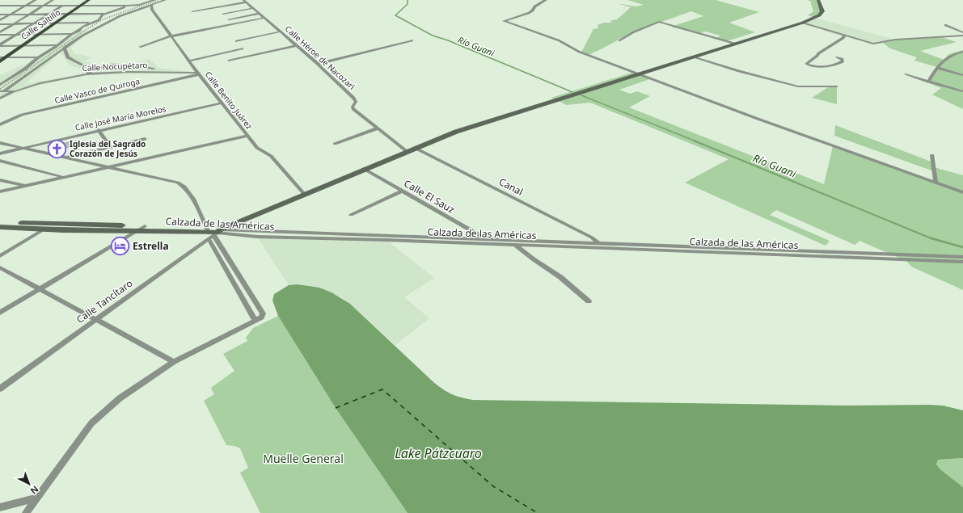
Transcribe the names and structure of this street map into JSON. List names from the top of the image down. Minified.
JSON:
{"streets":{"main road":["Calle Saltillo","Calzada de las Américas"],"street":["Calle Héroe de Nacozari","Calle Nocupétaro","Calle Vasco de Quiroga","Calle Benito Juárez","Calle José María Morelos","Canal","Calle El Sauz","Calle Tancítaro"]},"crossings":[["Calle Nocupétaro","Calle Vasco de Quiroga"],["Calle Nocupétaro","Calle Benito Juárez"],["Calle Vasco de Quiroga","Calle Benito Juárez"],["Calle Benito Juárez","Calle José María Morelos"],["Canal","Calzada de las Américas"],["Calle El Sauz","Calzada de las Américas"],["Calzada de las Américas","Calle Tancítaro"]],"water":["Río Guani","Lake Pátzcuaro"],"parks":["Muelle General"],"places":{"church":["Iglesia del Sagrado Corazón de Jesús"],"hotel":["Estrella"]},"north":"bottom right"}
